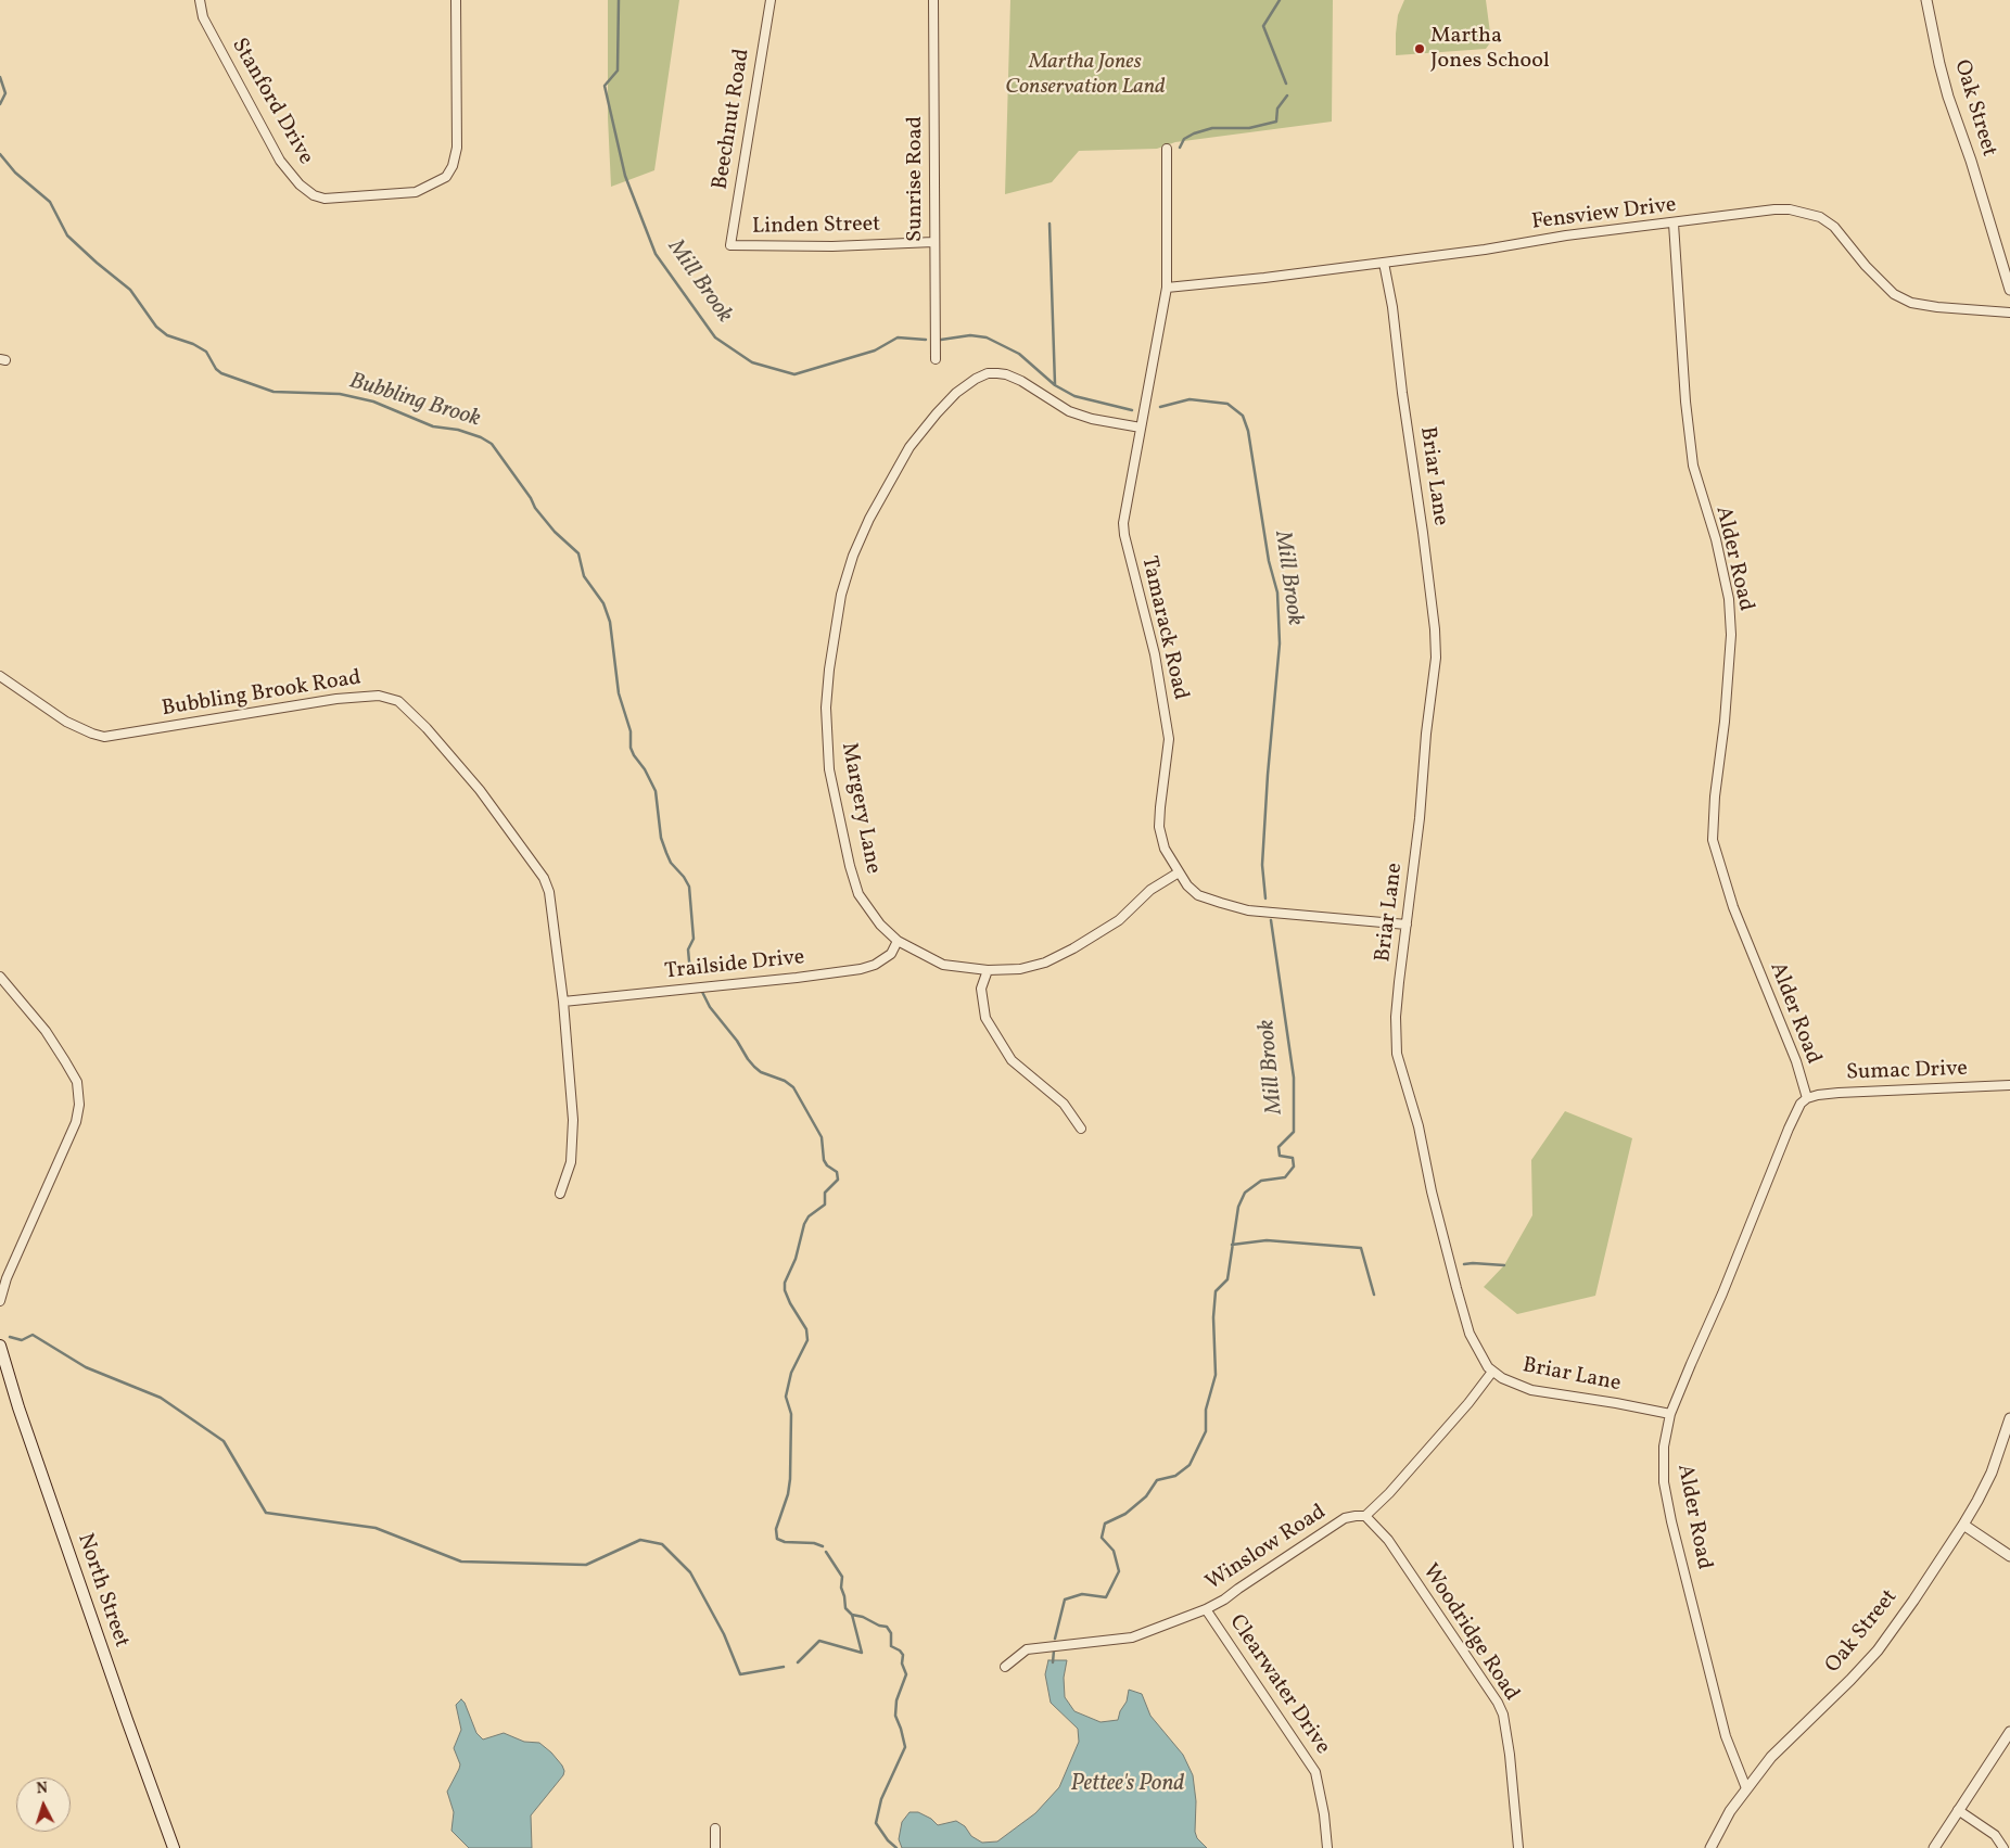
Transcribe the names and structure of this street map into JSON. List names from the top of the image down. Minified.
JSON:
{"streets":{"main road":["North Street"],"street":["Stanford Drive","Oak Street","Beechnut Road","Sunrise Road","Fensview Drive","Linden Street","Briar Lane","Alder Road","Tamarack Road","Bubbling Brook Road","Margery Lane","Trailside Drive","Sumac Drive","Winslow Road","Woodridge Road","Clearwater Drive"]},"crossings":[["Oak Street","Alder Road"],["Beechnut Road","Linden Street"],["Sunrise Road","Linden Street"],["Fensview Drive","Briar Lane"],["Fensview Drive","Alder Road"],["Fensview Drive","Tamarack Road"],["Briar Lane","Alder Road"],["Briar Lane","Tamarack Road"],["Alder Road","Sumac Drive"],["Tamarack Road","Margery Lane"],["Bubbling Brook Road","Trailside Drive"],["Margery Lane","Trailside Drive"],["Winslow Road","Woodridge Road"],["Winslow Road","Clearwater Drive"]],"water":["Mill Brook","Bubbling Brook","Pettee's Pond"],"parks":["Martha Jones Conservation Land"],"places":["Martha Jones School"],"north":"top"}
